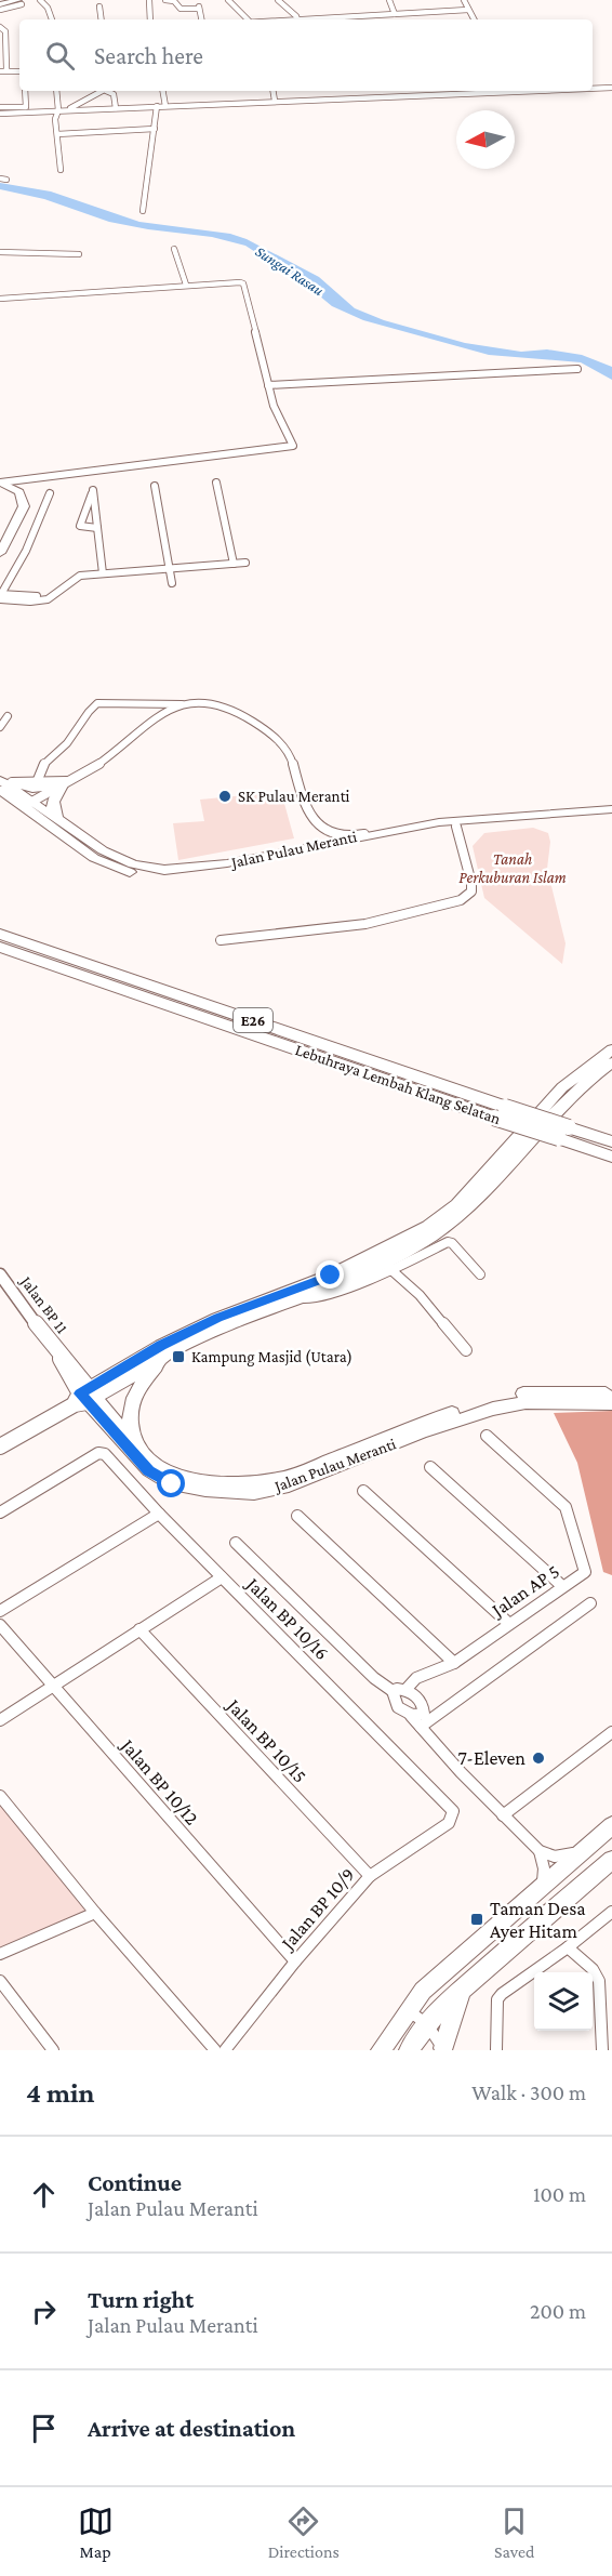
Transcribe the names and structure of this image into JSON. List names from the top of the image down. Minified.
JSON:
{"streets":{"highway":["E26","Lebuhraya Lembah Klang Selatan"],"main road":["Jalan Pulau Meranti"],"street":["Jalan BP 11","Jalan AP 5","Jalan BP 10/16","Jalan BP 10/15","Jalan BP 10/12","Jalan BP 10/9"]},"crossings":[["Jalan Pulau Meranti","Jalan BP 11"],["Jalan BP 10/16","Jalan BP 10/9"],["Jalan BP 10/15","Jalan BP 10/9"],["Jalan BP 10/12","Jalan BP 10/9"]],"water":["Sungai Rasau"],"parks":["Tanah Perkuburan Islam"],"places":{"other":["SK Pulau Meranti","7-Eleven"],"transit":["Kampung Masjid (Utara)","Taman Desa Ayer Hitam"]},"north":"left","page":{"search":"Search here","heading":["4 min","Walk · 300 m"],"list":[["Continue","Jalan Pulau Meranti","100 m"],["Turn right","Jalan Pulau Meranti","200 m"],"Arrive at destination"],"nav":["Map","Directions","Saved"]}}
